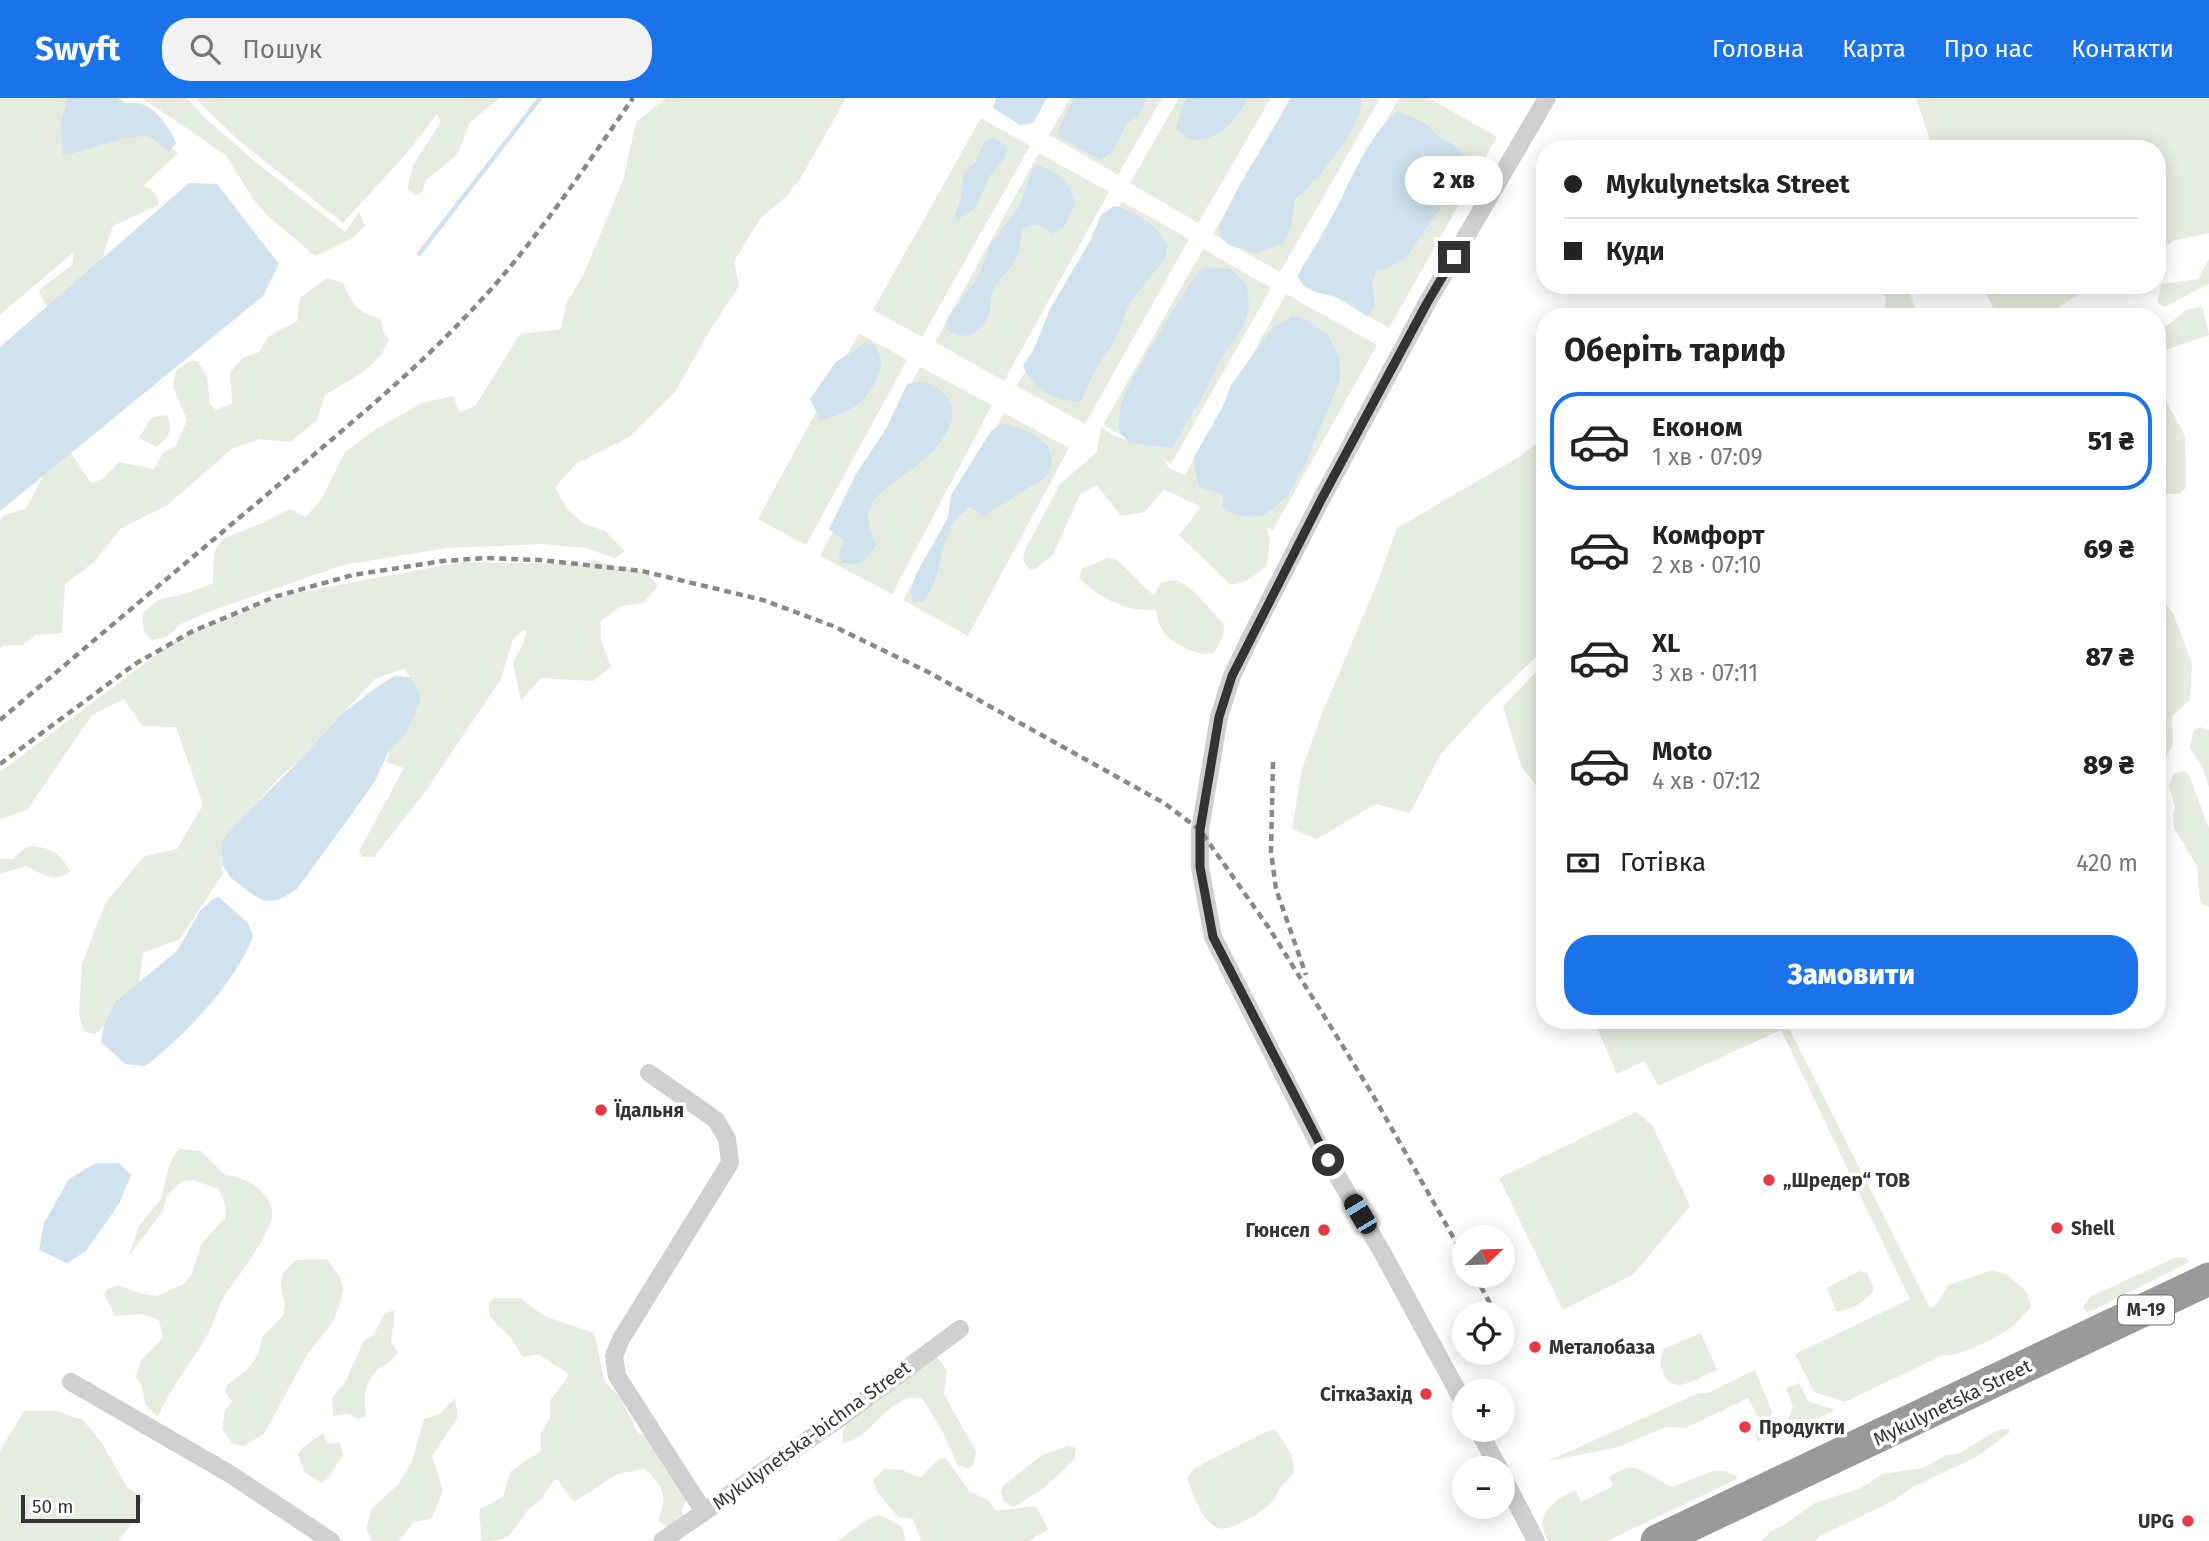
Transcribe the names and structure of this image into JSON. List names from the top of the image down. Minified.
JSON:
{"streets":{"highway":["М-19","Mykulynetska Street"],"street":["Mykulynetska-bichna Street"]},"places":["Їдальня","„Шредер“ ТОВ","Shell","Гюнсел","Металобаза","СіткаЗахід","Продукти","UPG"],"scale_bar":"50 m","north":"top right","page":{"header":"Swyft","search":"Пошук","nav":["Головна","Карта","Про нас","Контакти"],"banner":["Mykulynetska Street","Куди"],"bubble":"2 хв","heading":"Оберіть тариф","list":[{"name":"Економ","note":"1 хв · 07:09","value":"51 ₴"},{"name":"Комфорт","note":"2 хв · 07:10","value":"69 ₴"},{"name":"XL","note":"3 хв · 07:11","value":"87 ₴"},{"name":"Moto","note":"4 хв · 07:12","value":"89 ₴"}],"pay":["Готівка","420 m"],"buttons":"Замовити","map_buttons":["+","−"],"scale":"50 m"}}
